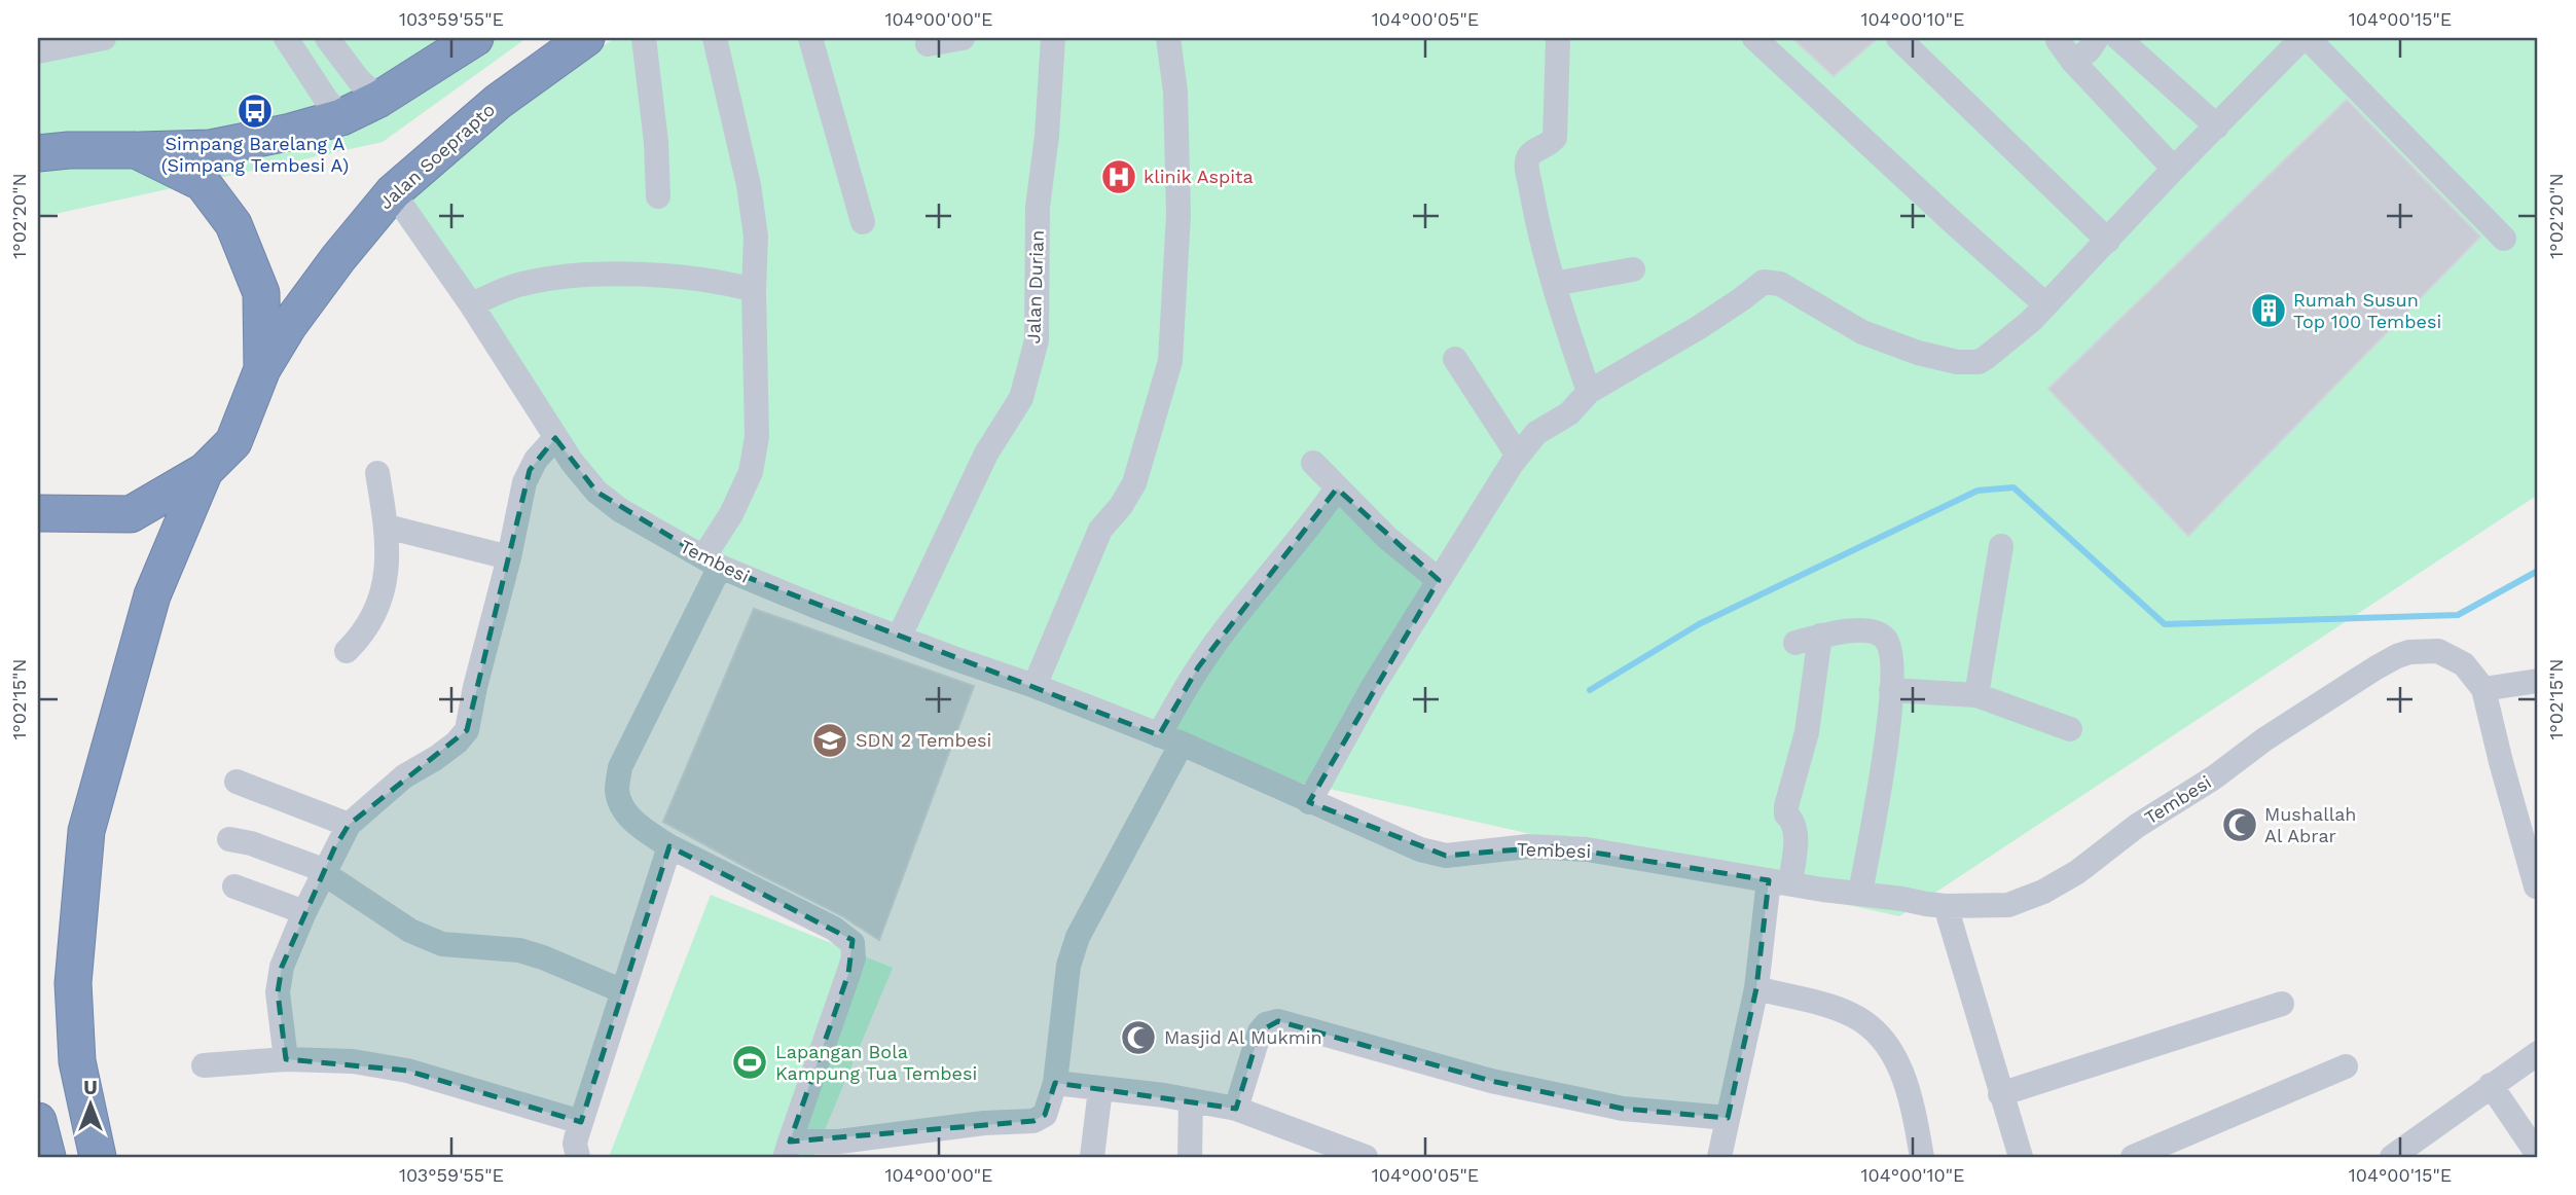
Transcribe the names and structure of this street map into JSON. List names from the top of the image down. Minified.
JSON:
{"streets":{"highway":["Jalan Soeprapto"],"street":["Jalan Durian","Tembesi"]},"crossings":[["Jalan Soeprapto","Tembesi"],["Jalan Durian","Tembesi"]],"places":{"bus stop":["Simpang Barelang A (Simpang Tembesi A)"],"hospital":["klinik Aspita"],"building":["Rumah Susun Top 100 Tembesi"],"school or university":["SDN 2 Tembesi"],"mosque":["Mushallah Al Abrar","Masjid Al Mukmin"],"sports":["Lapangan Bola Kampung Tua Tembesi"]},"north":"top","coordinates":["103°59'55\"E","104°00'00\"E","104°00'05\"E","104°00'10\"E","104°00'15\"E","1°02'20\"N","1°02'15\"N"]}
